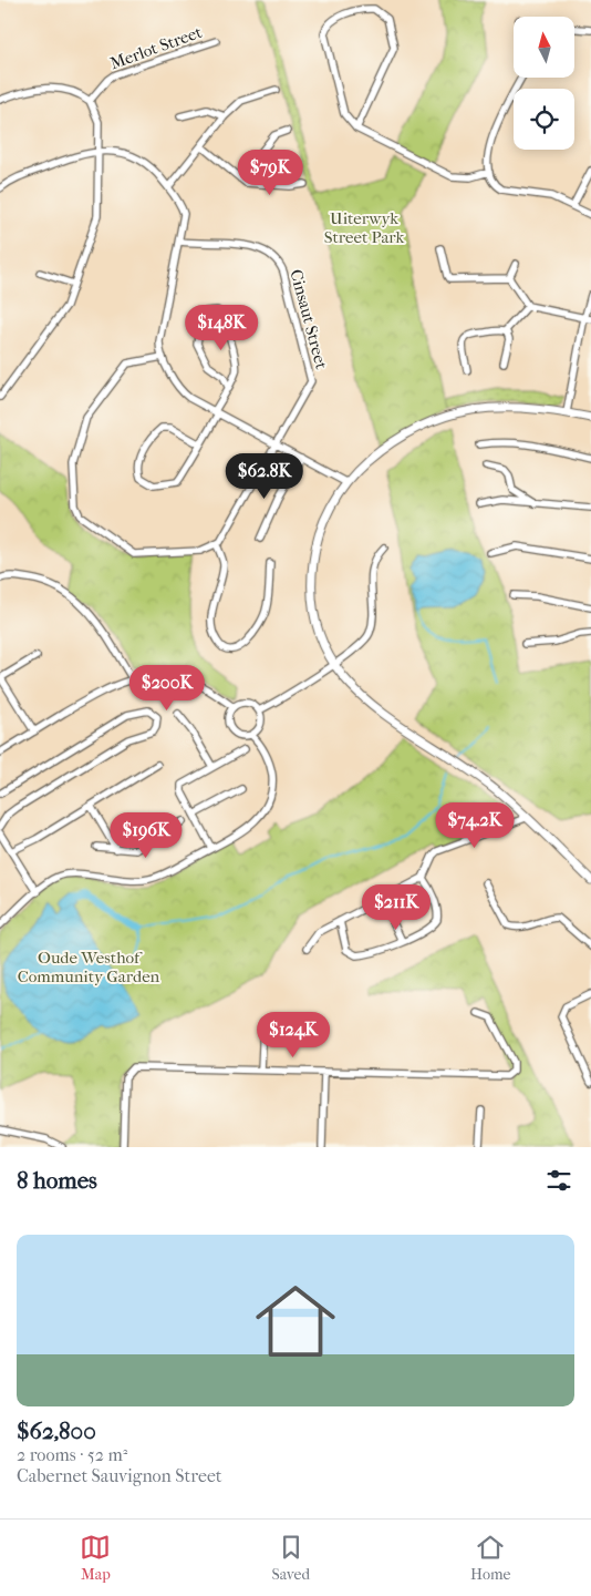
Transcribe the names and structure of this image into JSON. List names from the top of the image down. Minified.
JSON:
{"streets":{"street":["Merlot Street","Cinsaut Street"]},"parks":["Uiterwyk Street Park","Oude Westhof Community Garden"],"north":"top","page":{"price":["$79K","$148K","$62.8K","$200K","$74.2K","$196K","$211K","$124K"],"heading":"8 homes","list":[{"name":"$62,800","note":"2 rooms · 52 m² · Cabernet Sauvignon Street"}],"tabs":["Map","Saved","Home"]}}
